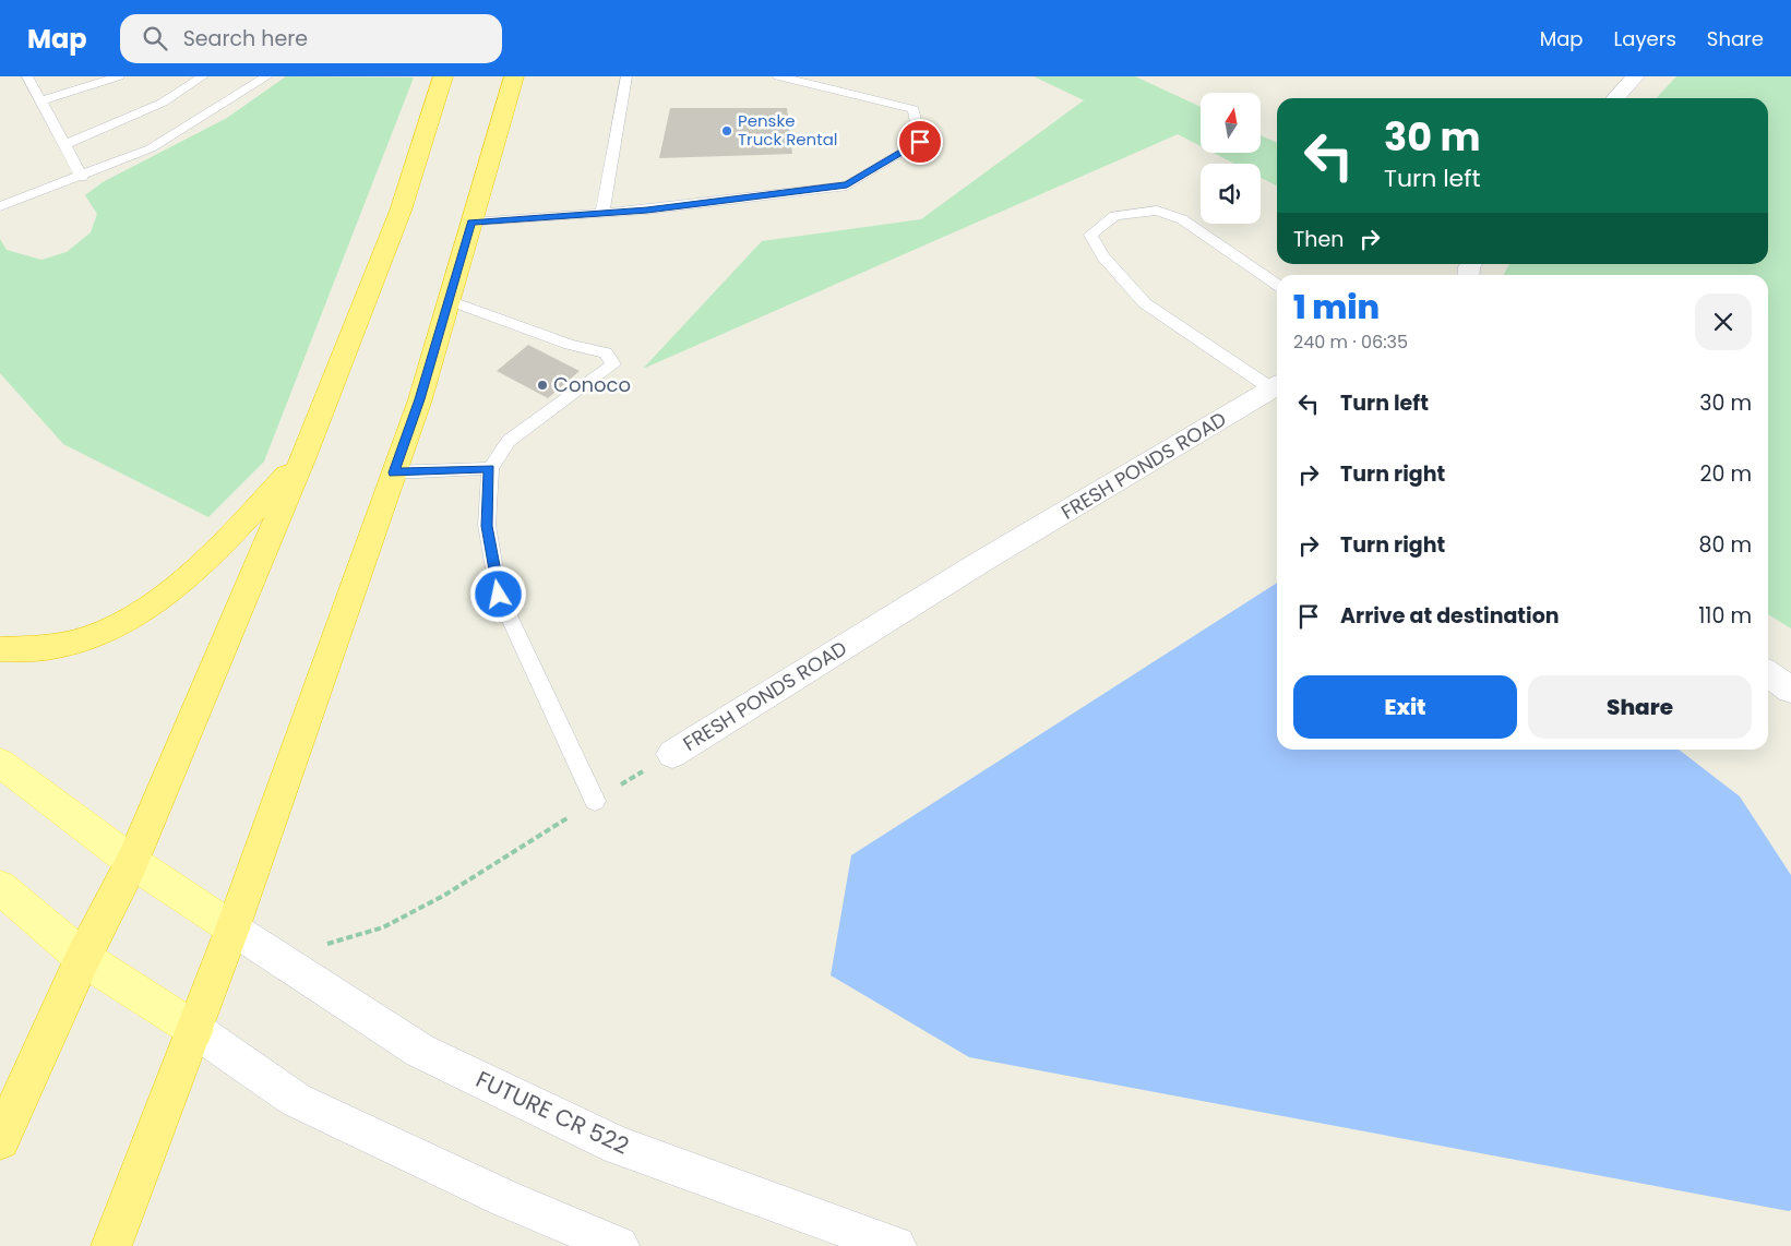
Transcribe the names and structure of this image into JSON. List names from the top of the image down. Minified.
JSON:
{"streets":{"street":["FRESH PONDS ROAD","FUTURE CR 522"]},"places":["Penske Truck Rental","Conoco"],"north":"top","page":{"header":"Map","search":"Search here","nav":["Map","Layers","Share"],"turn":["30 m","Turn left"],"then":"Then","heading":["1 min","240 m · 06:35"],"list":[{"name":"Turn left","value":"30 m"},{"name":"Turn right","value":"20 m"},{"name":"Turn right","value":"80 m"},{"name":"Arrive at destination","value":"110 m"}],"buttons":["Exit","Share"]}}
